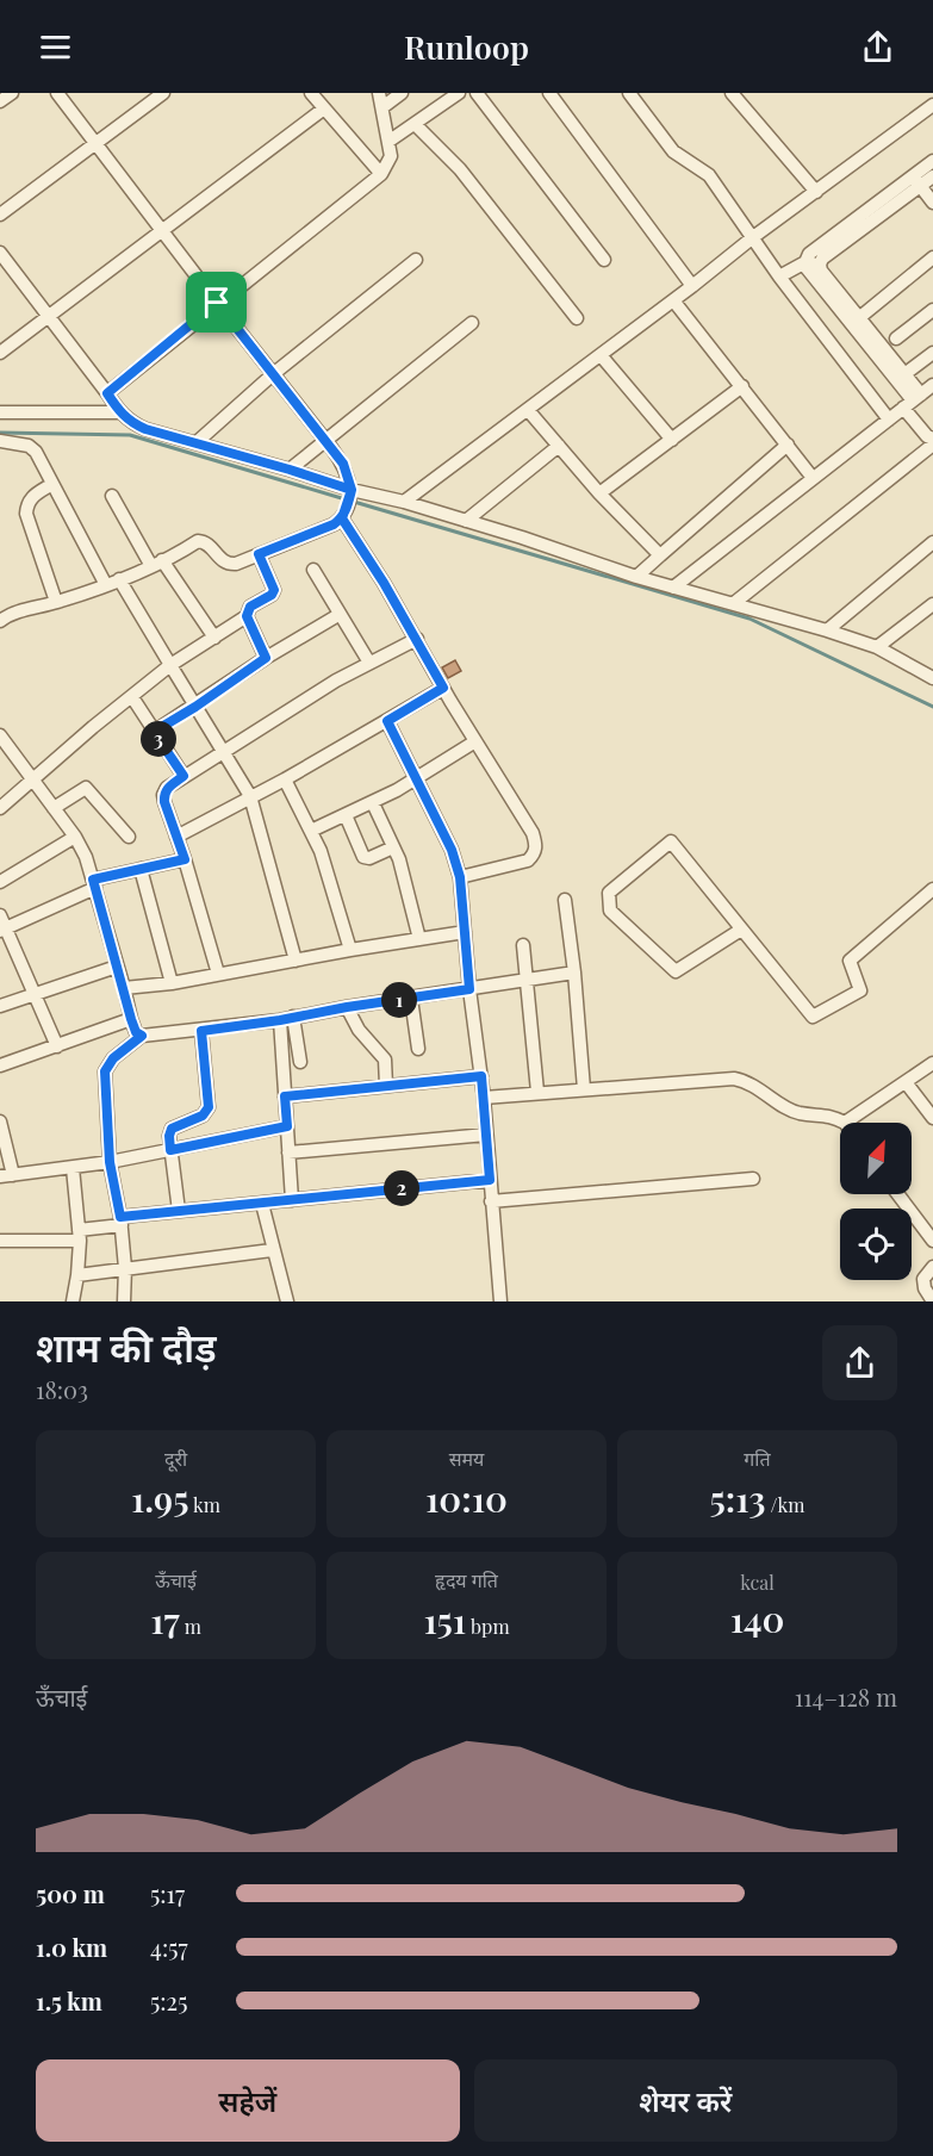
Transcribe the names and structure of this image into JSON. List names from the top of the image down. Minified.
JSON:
{"north":"top right","page":{"header":"Runloop","pins":["3","1","2"],"heading":["शाम की दौड़","18:03"],"stats":[["दूरी","1.95 km"],["समय","10:10"],["गति","5:13 /km"],["ऊँचाई","17 m"],["हृदय गति","151 bpm"],["kcal","140"]],"chart":["ऊँचाई","114–128 m"],"list":[{"name":"500 m","note":"5:17"},{"name":"1.0 km","note":"4:57"},{"name":"1.5 km","note":"5:25"}],"buttons":["सहेजें","शेयर करें"]}}
